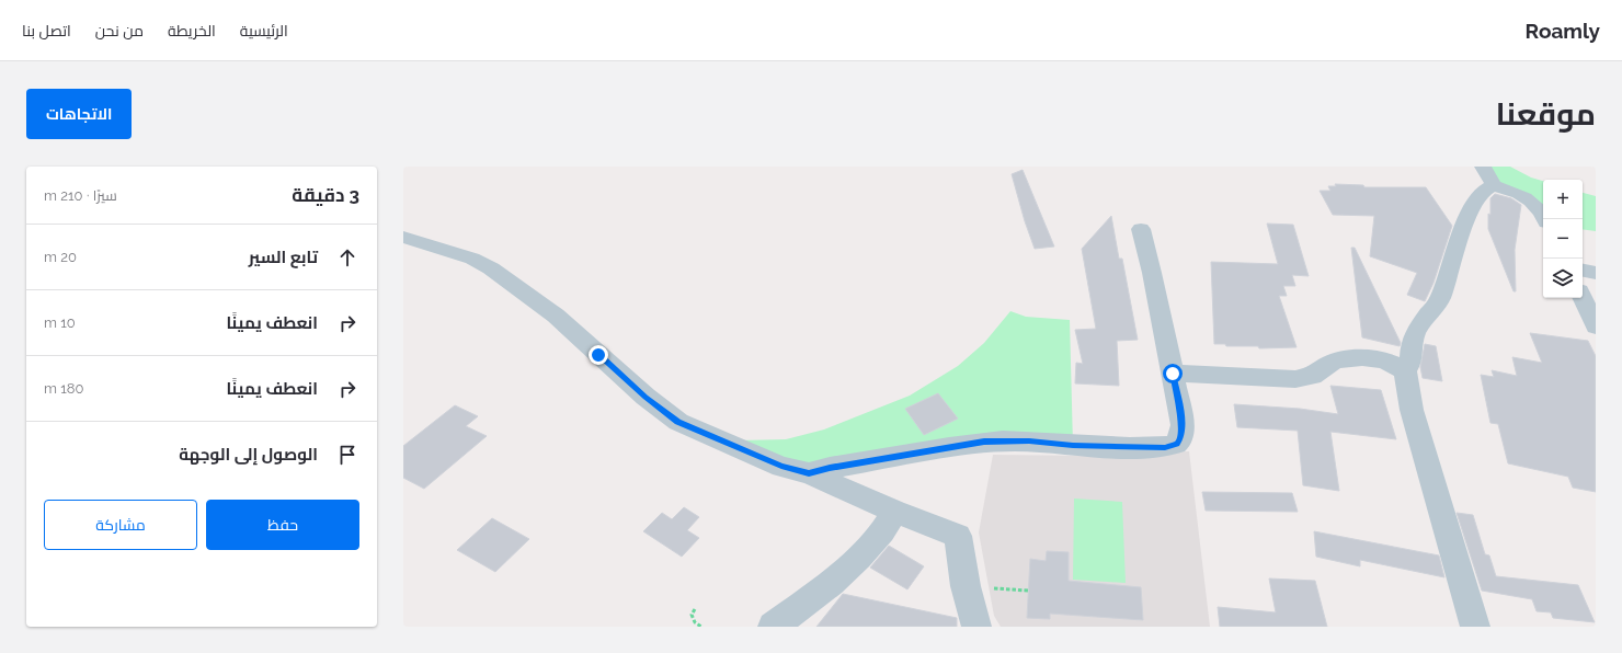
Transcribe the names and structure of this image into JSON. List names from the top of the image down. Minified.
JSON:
{"page":{"header":"Roamly","nav":["الرئيسية","الخريطة","من نحن","اتصل بنا"],"title":"موقعنا","buttons":["الاتجاهات",["حفظ","مشاركة"]],"heading":["3 دقيقة","سيرًا · 210 m"],"map_buttons":["+","−"],"list":[["تابع السير","20 m"],["انعطف يمينًا","10 m"],["انعطف يمينًا","180 m"],"الوصول إلى الوجهة"]}}
